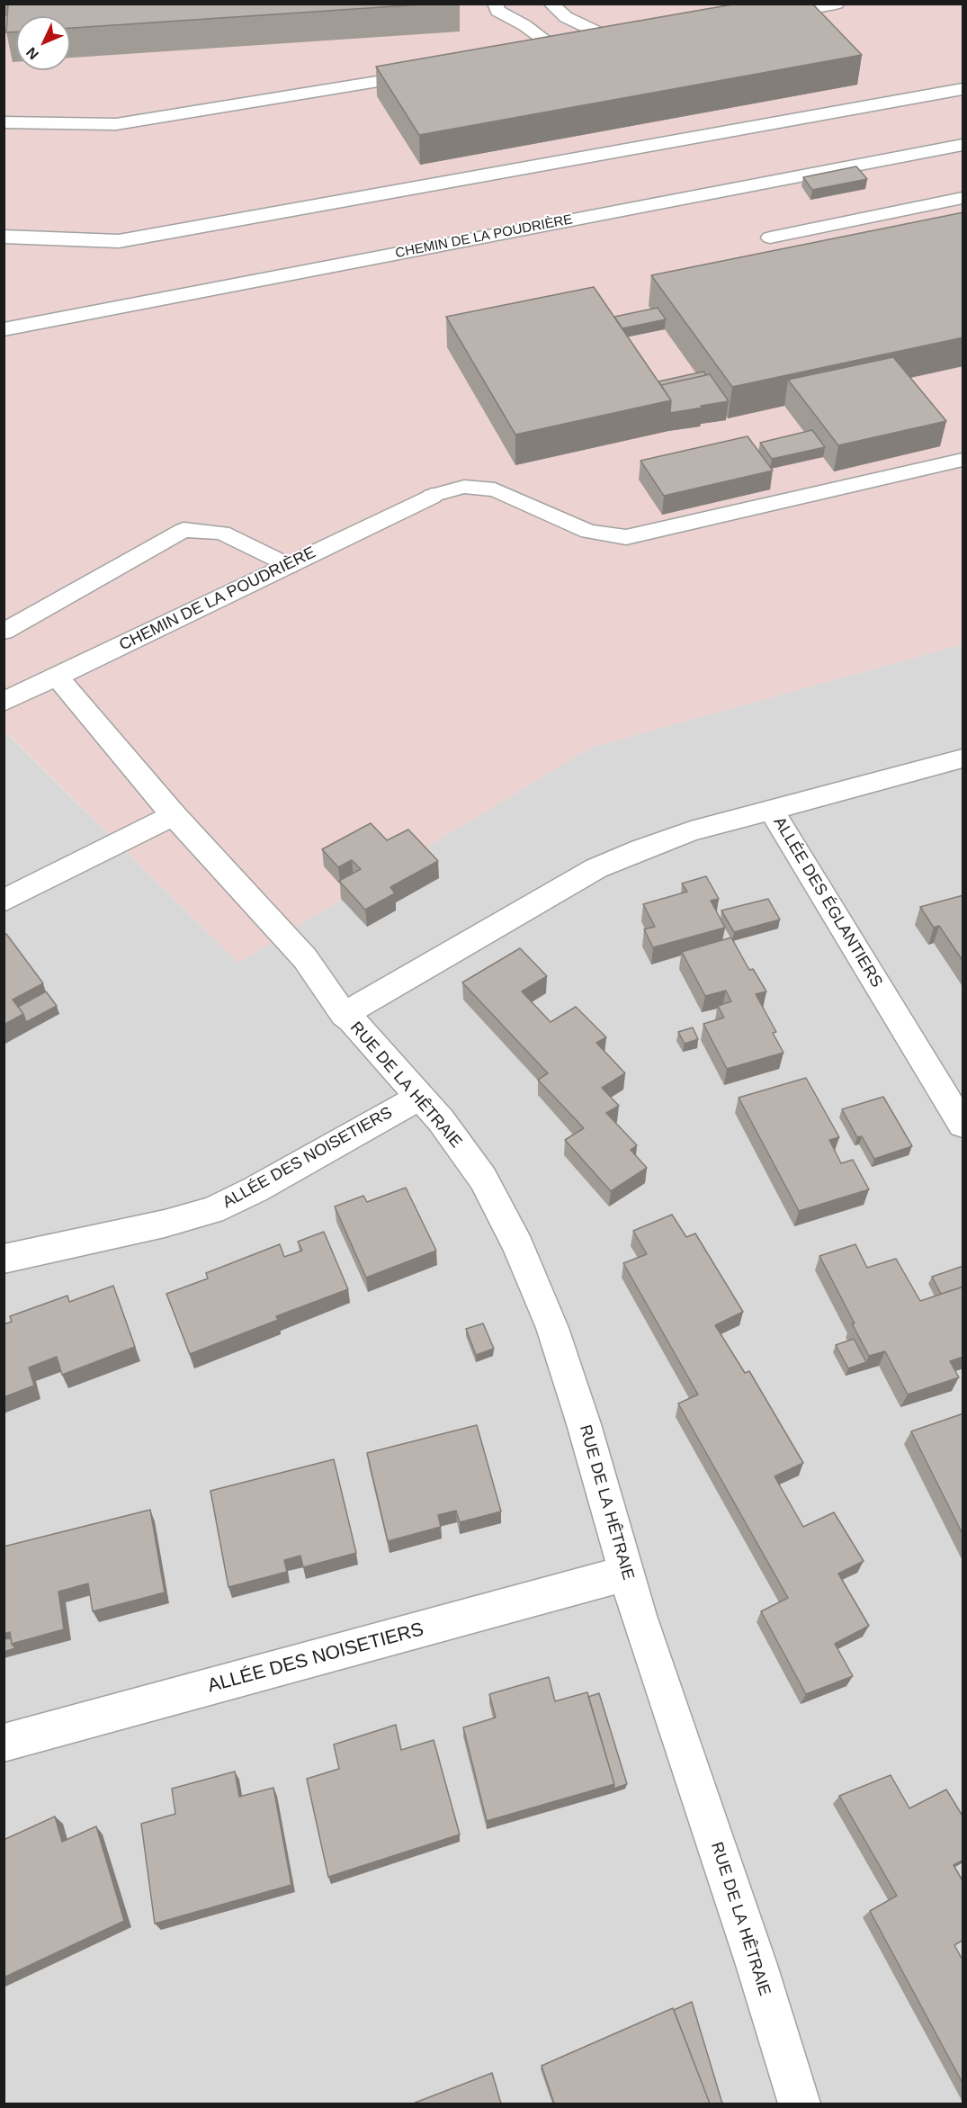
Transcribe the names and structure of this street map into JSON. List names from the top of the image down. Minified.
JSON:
{"streets":{"street":["CHEMIN DE LA POUDRIÈRE","ALLÉE DES ÉGLANTIERS","RUE DE LA HÊTRAIE","ALLÉE DES NOISETIERS"]},"crossings":[["CHEMIN DE LA POUDRIÈRE","RUE DE LA HÊTRAIE"],["ALLÉE DES ÉGLANTIERS","RUE DE LA HÊTRAIE"],["RUE DE LA HÊTRAIE","ALLÉE DES NOISETIERS"]],"north":"bottom left"}
